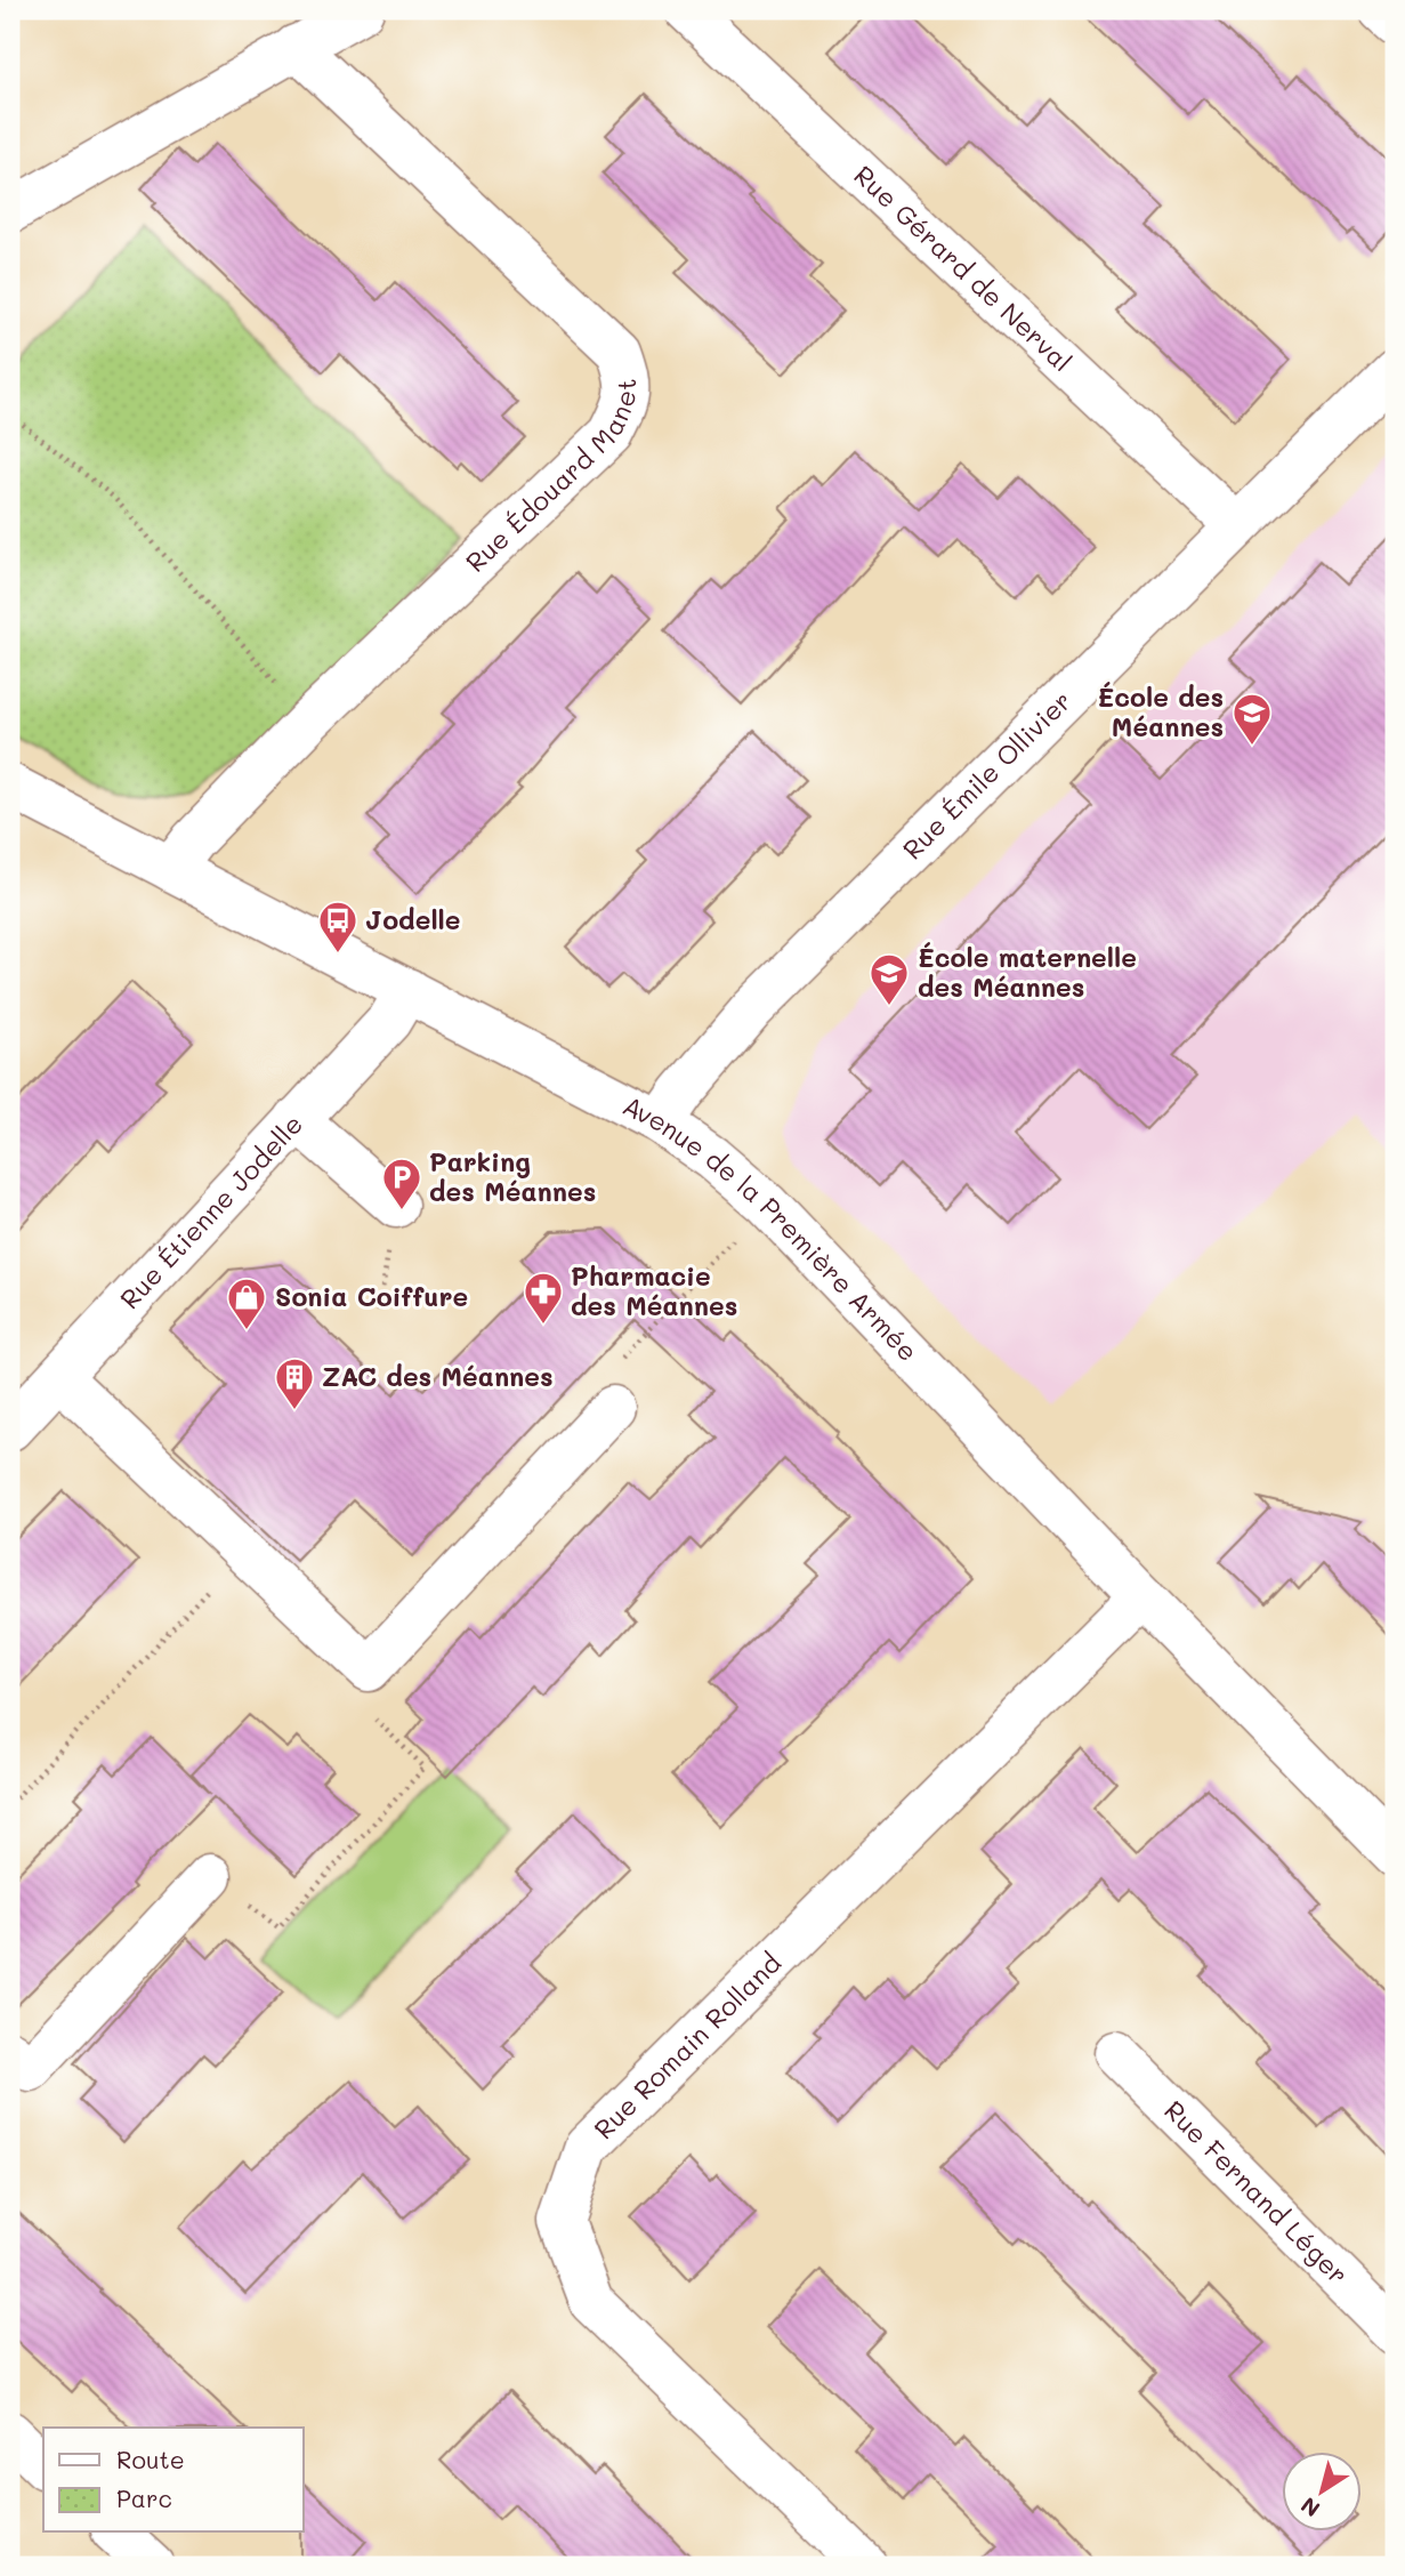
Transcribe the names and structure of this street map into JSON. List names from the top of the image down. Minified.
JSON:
{"streets":{"street":["Rue Gérard de Nerval","Rue Édouard Manet","Rue Émile Ollivier","Rue Étienne Jodelle","Avenue de la Première Armée","Rue Romain Rolland","Rue Fernand Léger"]},"crossings":[["Rue Gérard de Nerval","Rue Émile Ollivier"],["Rue Édouard Manet","Avenue de la Première Armée"],["Rue Émile Ollivier","Avenue de la Première Armée"],["Rue Étienne Jodelle","Avenue de la Première Armée"],["Avenue de la Première Armée","Rue Romain Rolland"]],"places":{"school or university":["École des Méannes","École maternelle des Méannes"],"bus stop":["Jodelle"],"parking":["Parking des Méannes"],"pharmacy":["Pharmacie des Méannes"],"shop":["Sonia Coiffure"],"building":["ZAC des Méannes"]},"legend":["Route","Parc"],"north":"bottom left"}
